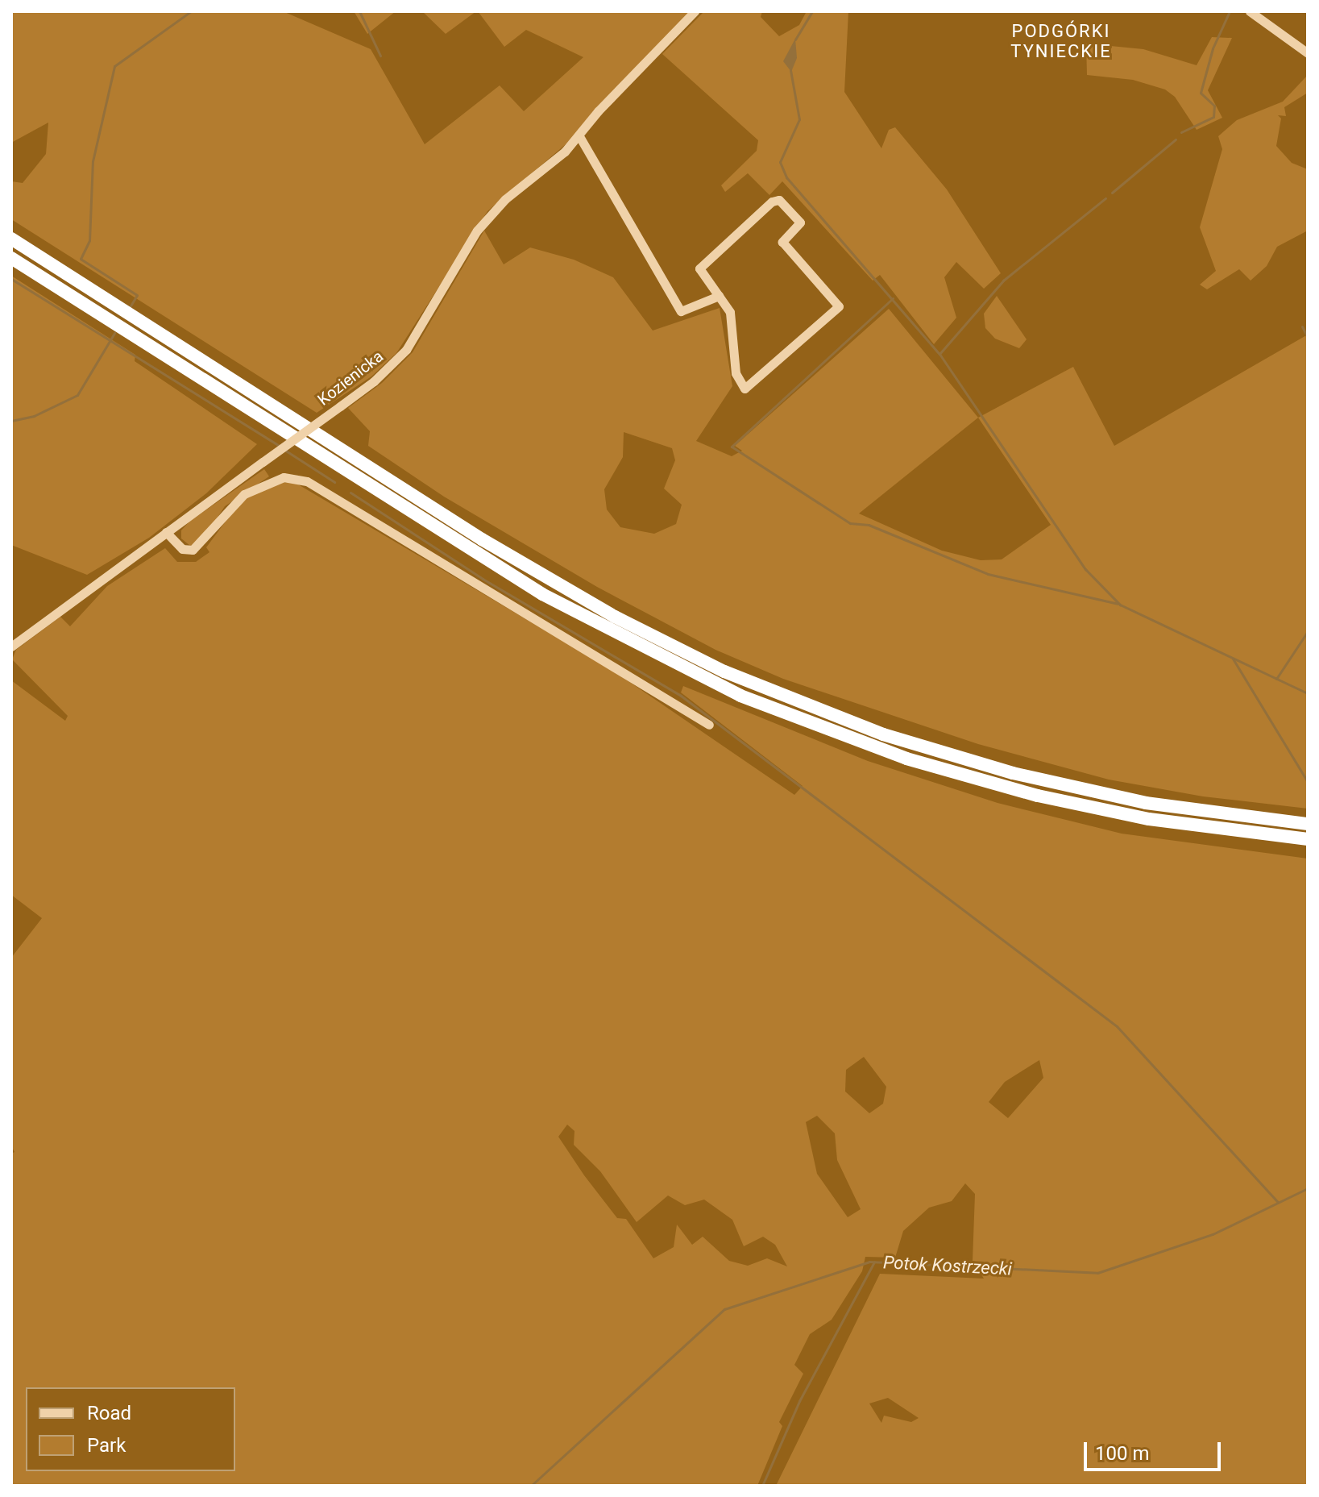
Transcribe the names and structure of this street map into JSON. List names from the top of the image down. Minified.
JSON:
{"streets":{"street":["Kozienicka"]},"districts":["PODGÓRKI TYNIECKIE"],"water":["Potok Kostrzecki"],"legend":["Road","Park"],"scale_bar":"100 m"}
